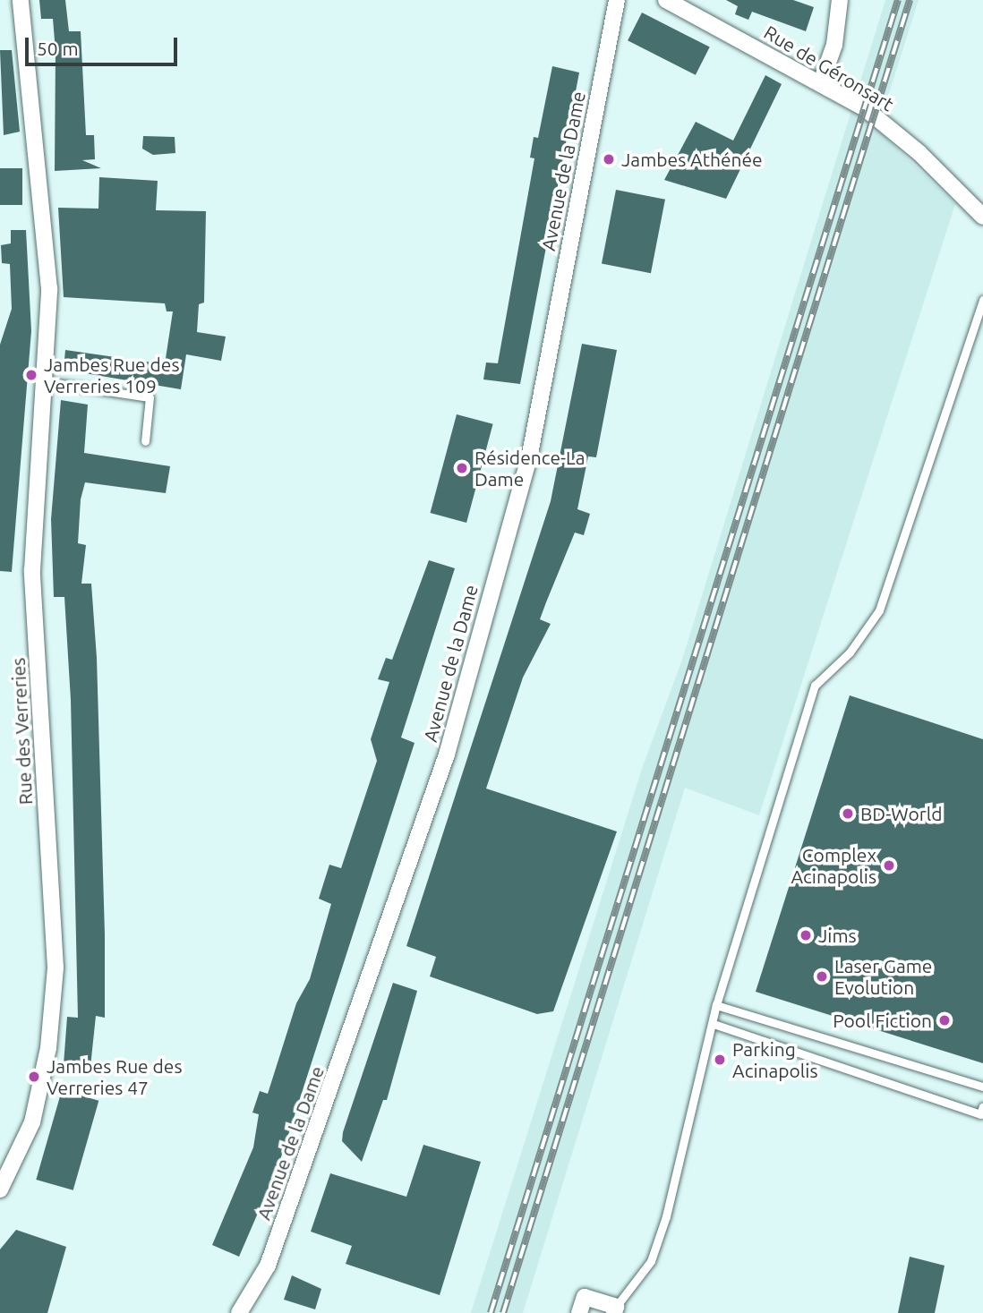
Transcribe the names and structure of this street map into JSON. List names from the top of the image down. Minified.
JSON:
{"streets":{"street":["Rue de Géronsart","Avenue de la Dame","Rue des Verreries"]},"places":["Jambes Athénée","Jambes Rue des Verreries 109","Résidence-La Dame","BD-World","Complex Acinapolis","Jims","Laser Game Evolution","Pool Fiction","Parking Acinapolis","Jambes Rue des Verreries 47"],"scale_bar":"50 m"}
